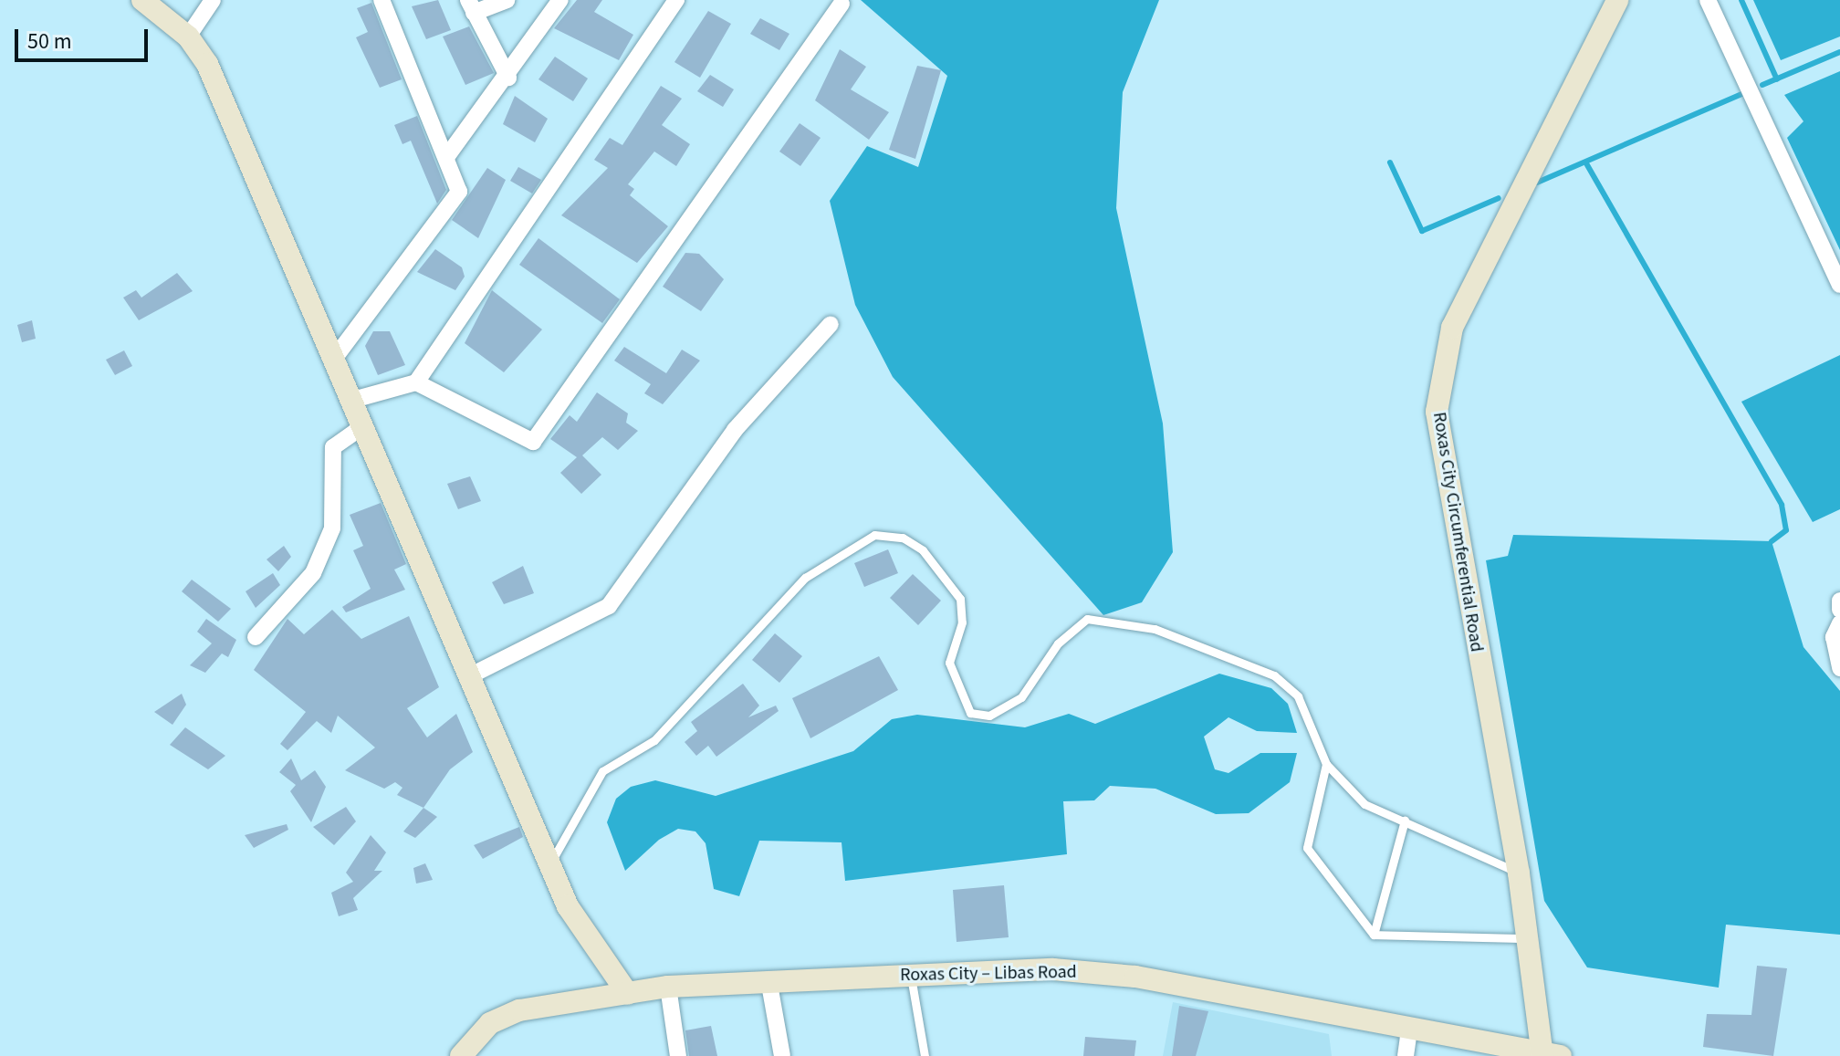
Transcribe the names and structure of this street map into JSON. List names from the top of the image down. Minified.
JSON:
{"streets":{"street":["Roxas City Circumferential Road","Roxas City – Libas Road"]},"crossings":[["Roxas City Circumferential Road","Roxas City – Libas Road"]],"scale_bar":"50 m"}
